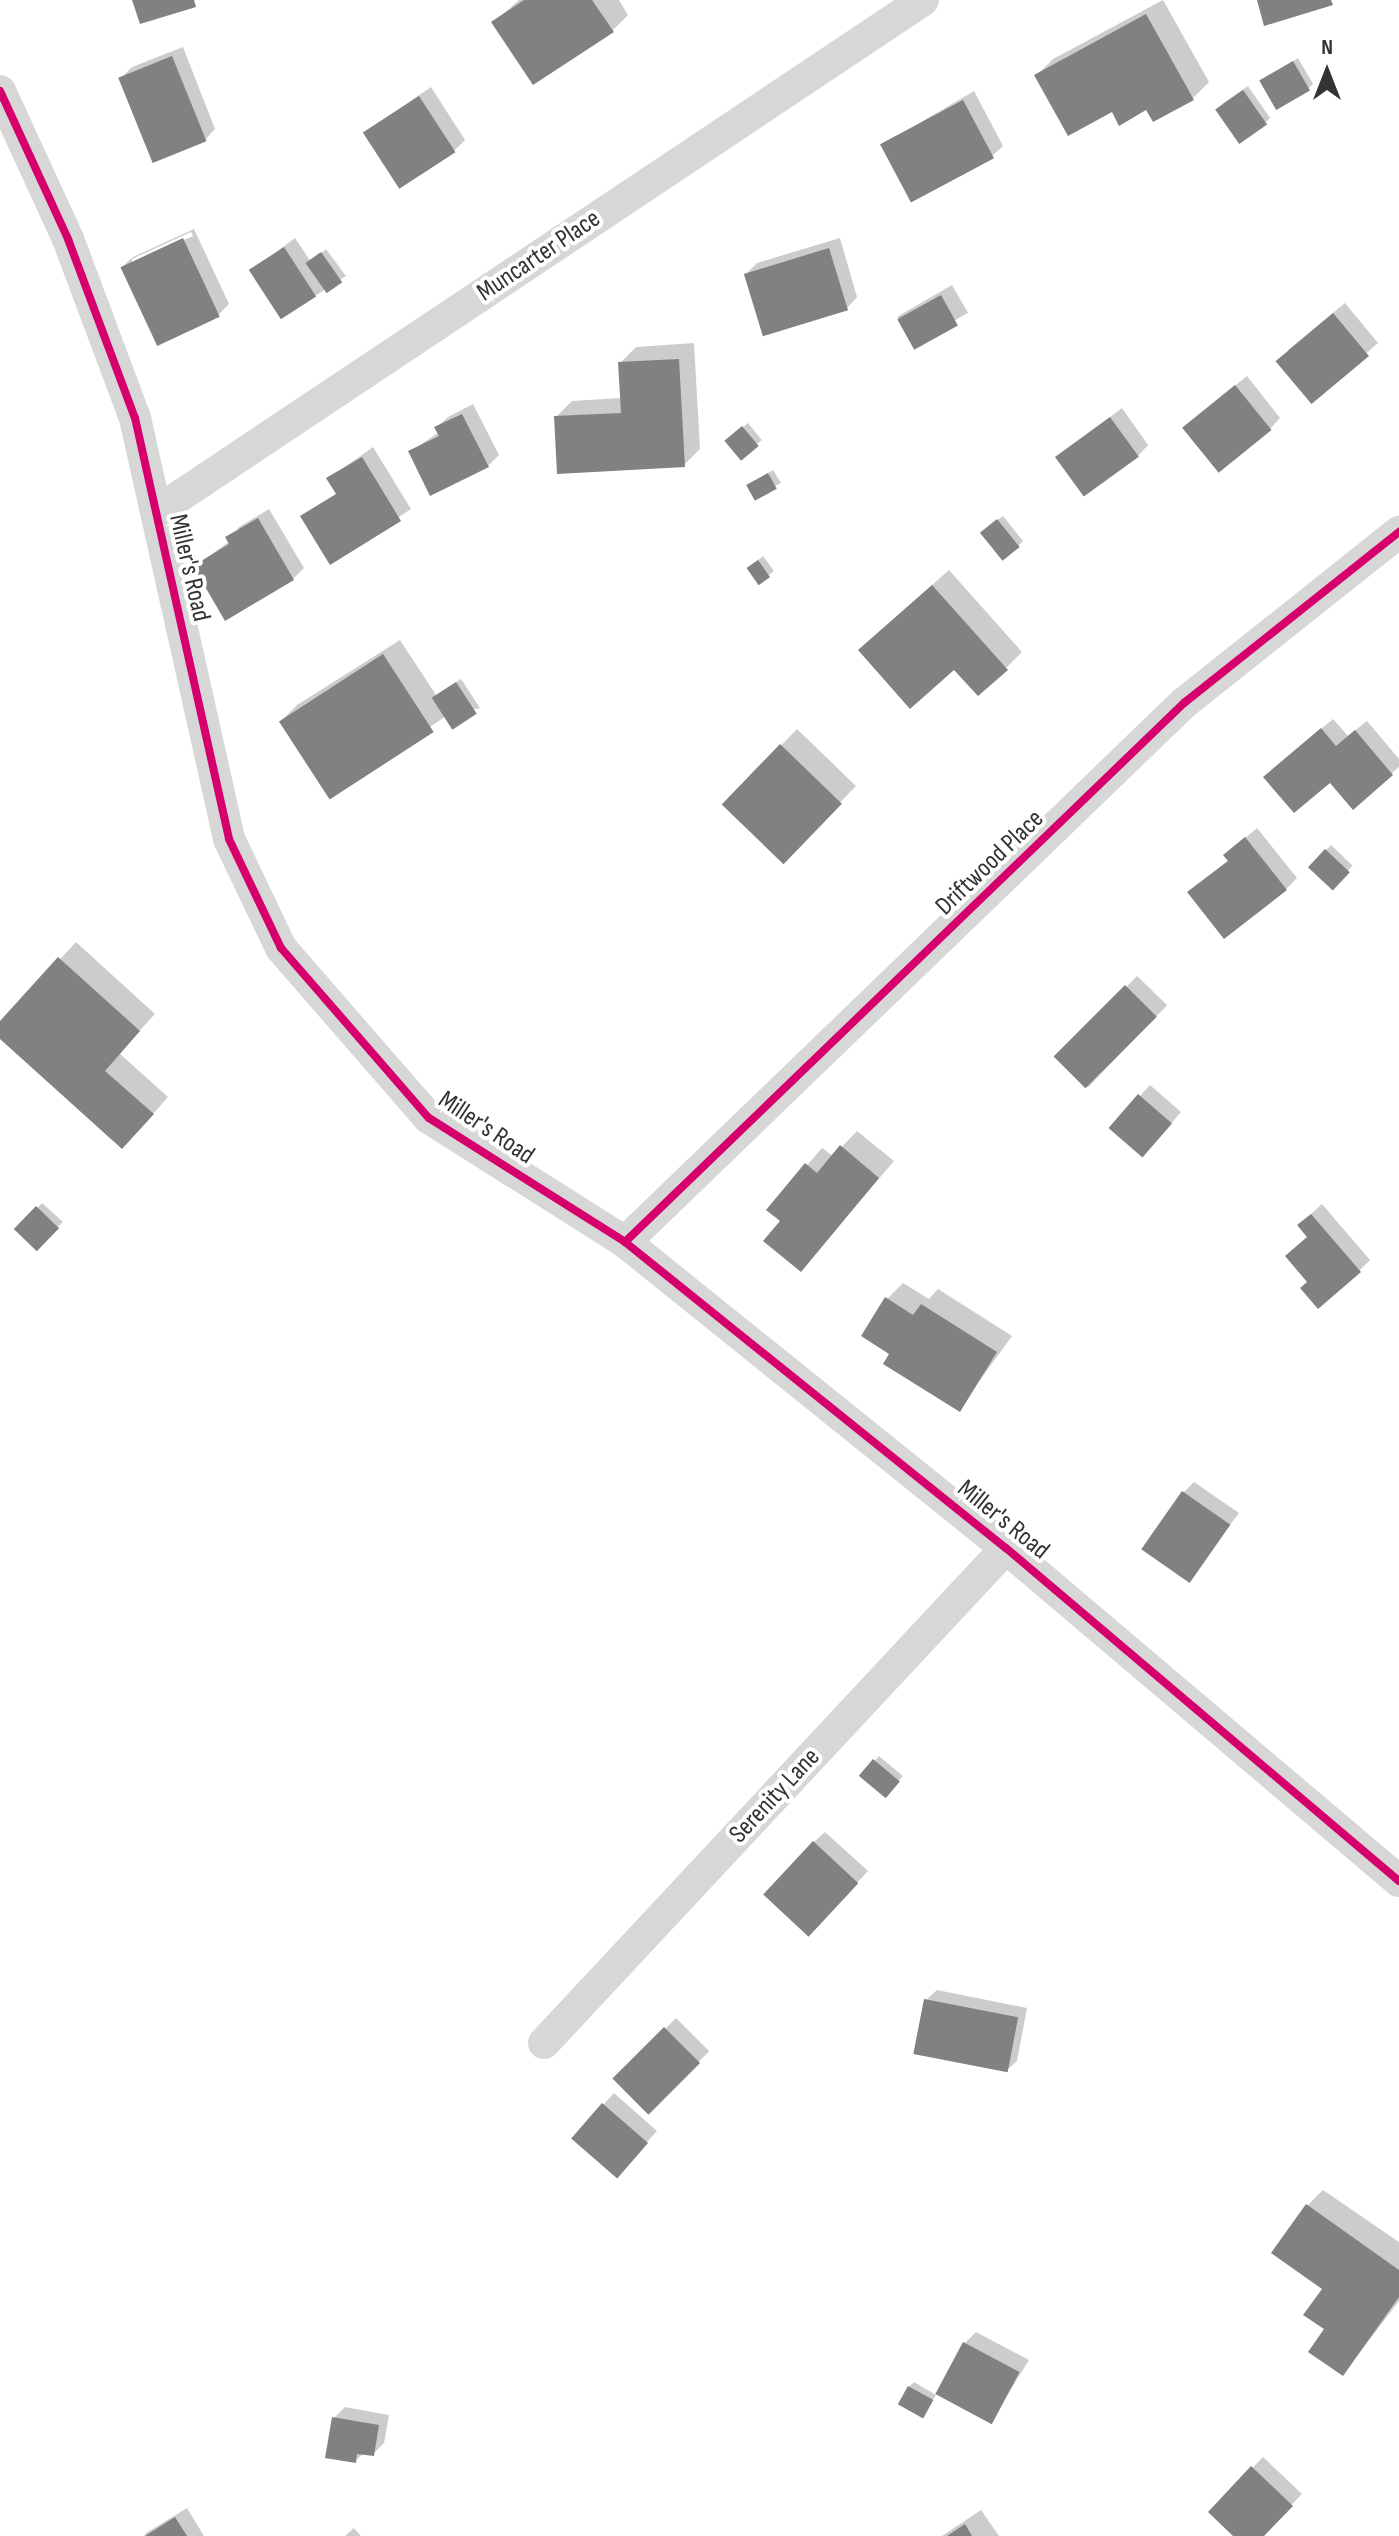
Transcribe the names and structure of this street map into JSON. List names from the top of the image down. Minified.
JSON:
{"streets":{"street":["Muncarter Place","Miller's Road","Driftwood Place","Serenity Lane"]},"crossings":[["Muncarter Place","Miller's Road"],["Miller's Road","Driftwood Place"],["Miller's Road","Serenity Lane"]],"north":"top"}
